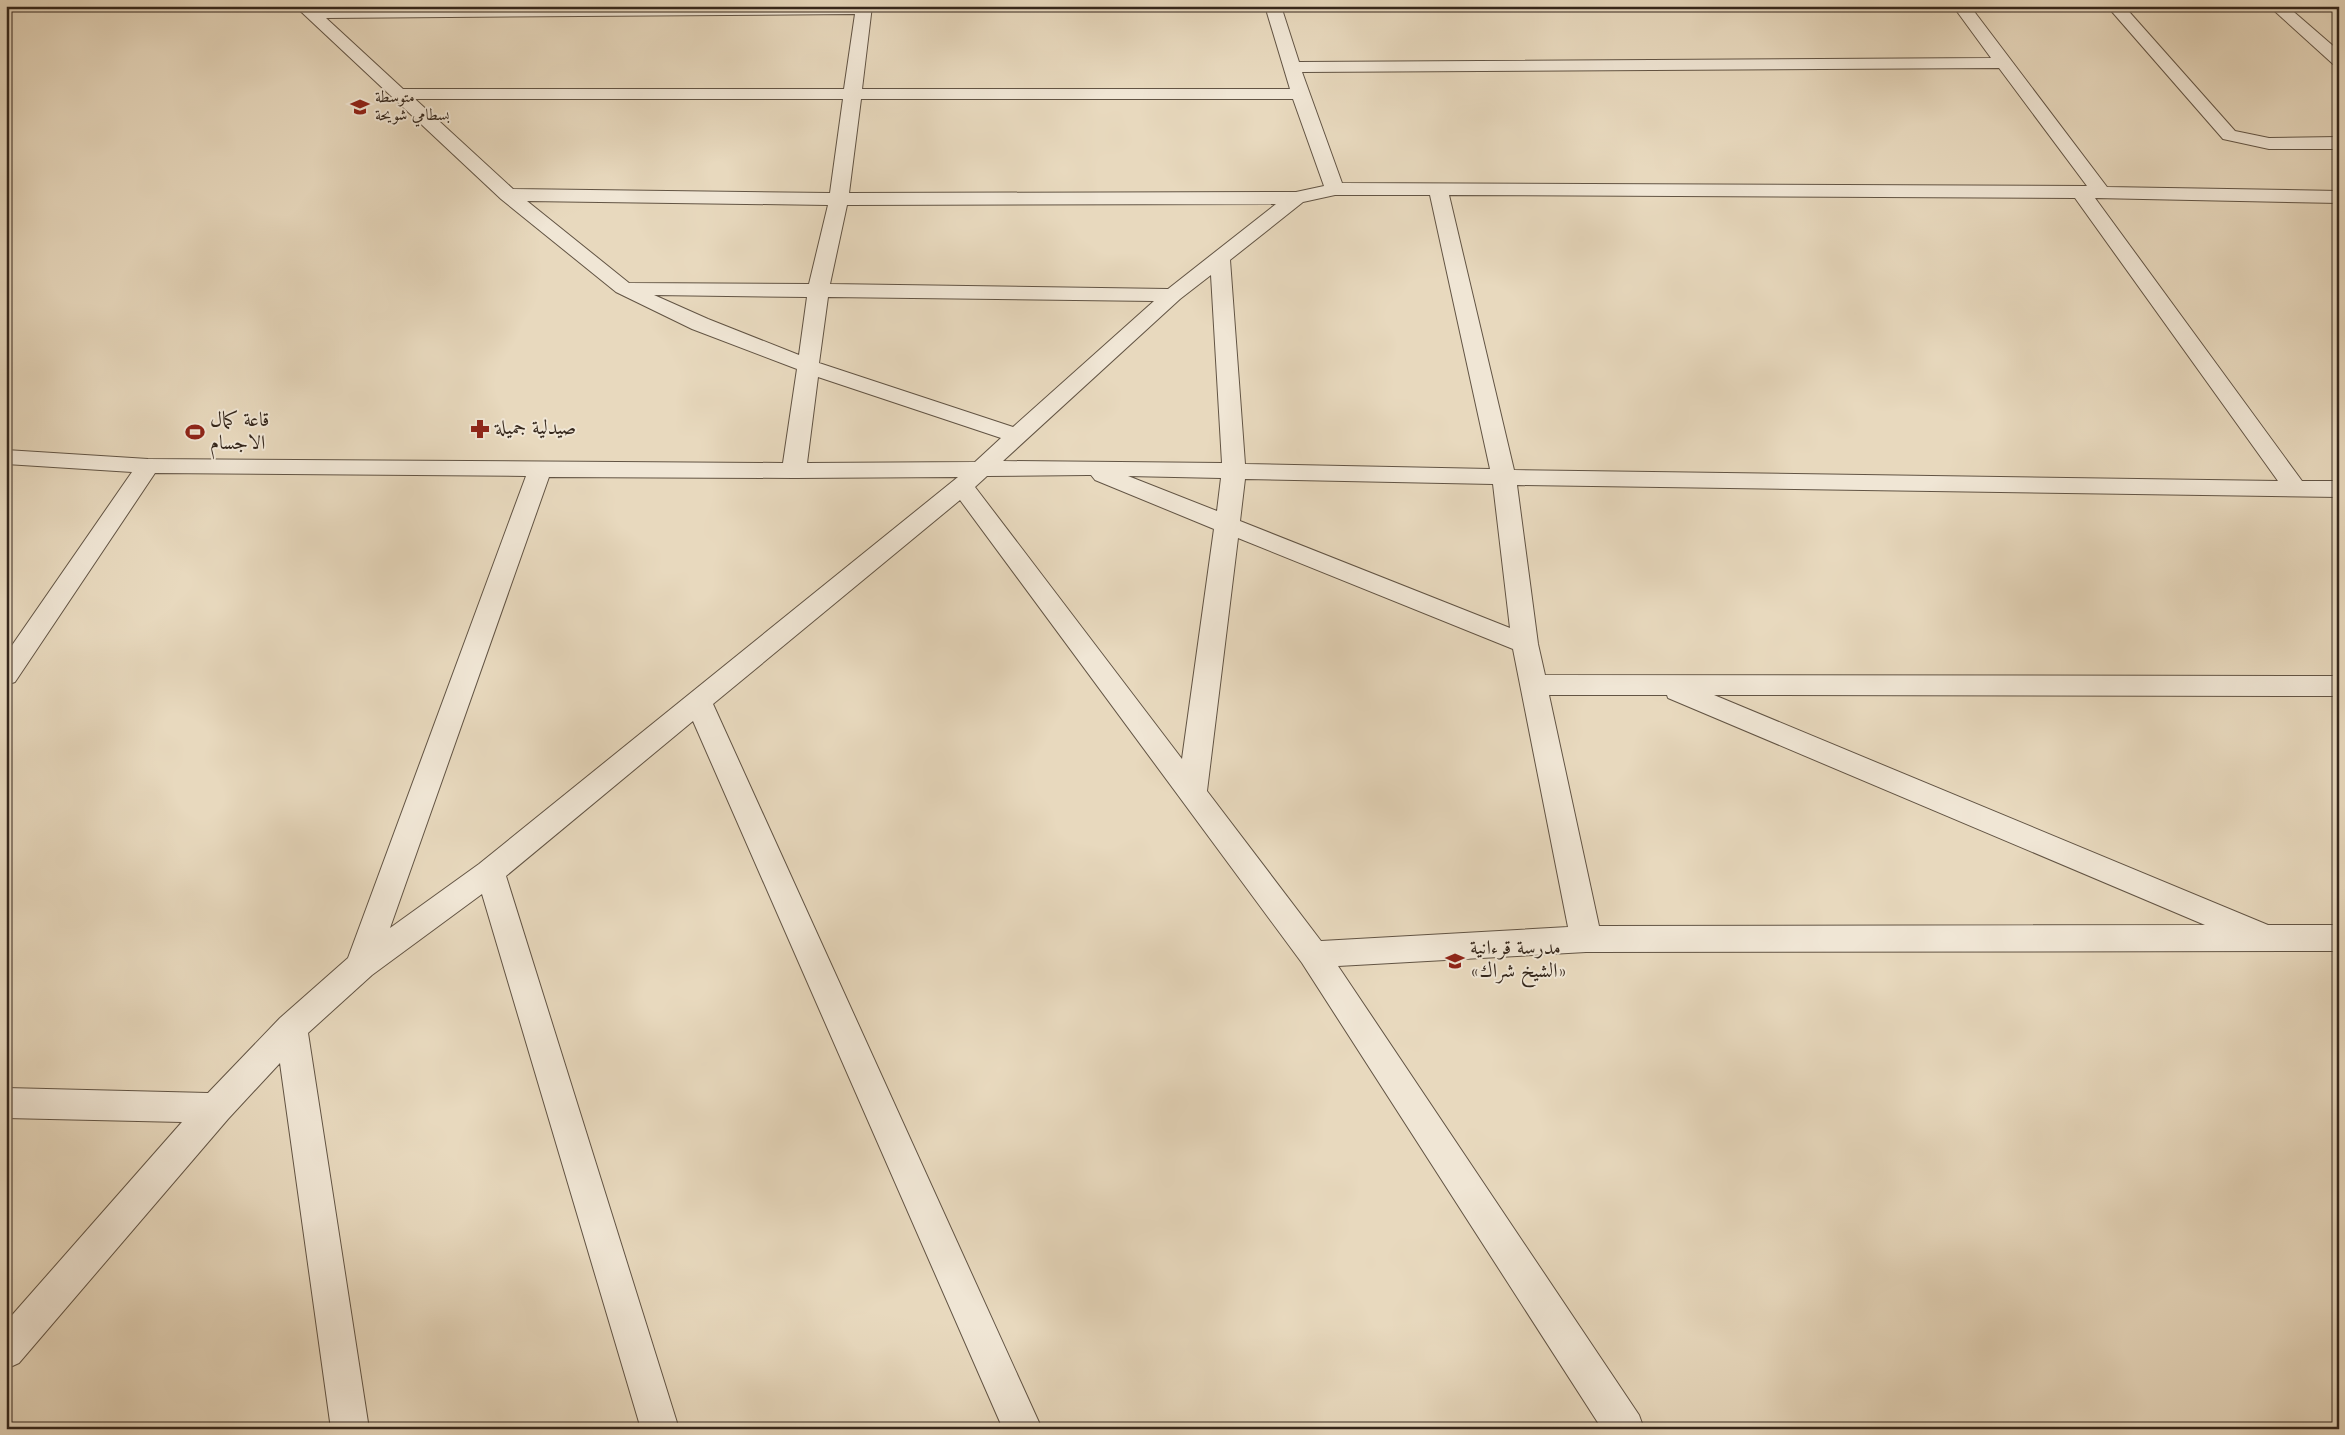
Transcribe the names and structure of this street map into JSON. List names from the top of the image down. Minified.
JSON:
{"places":{"school or university":["متوسطة بسطامي شويحة","مدرسة قرءانية «الشيخ شراك»"],"pharmacy":["صيدلية جميلة"],"sports":["قاعة كمال الاجسام"]}}
